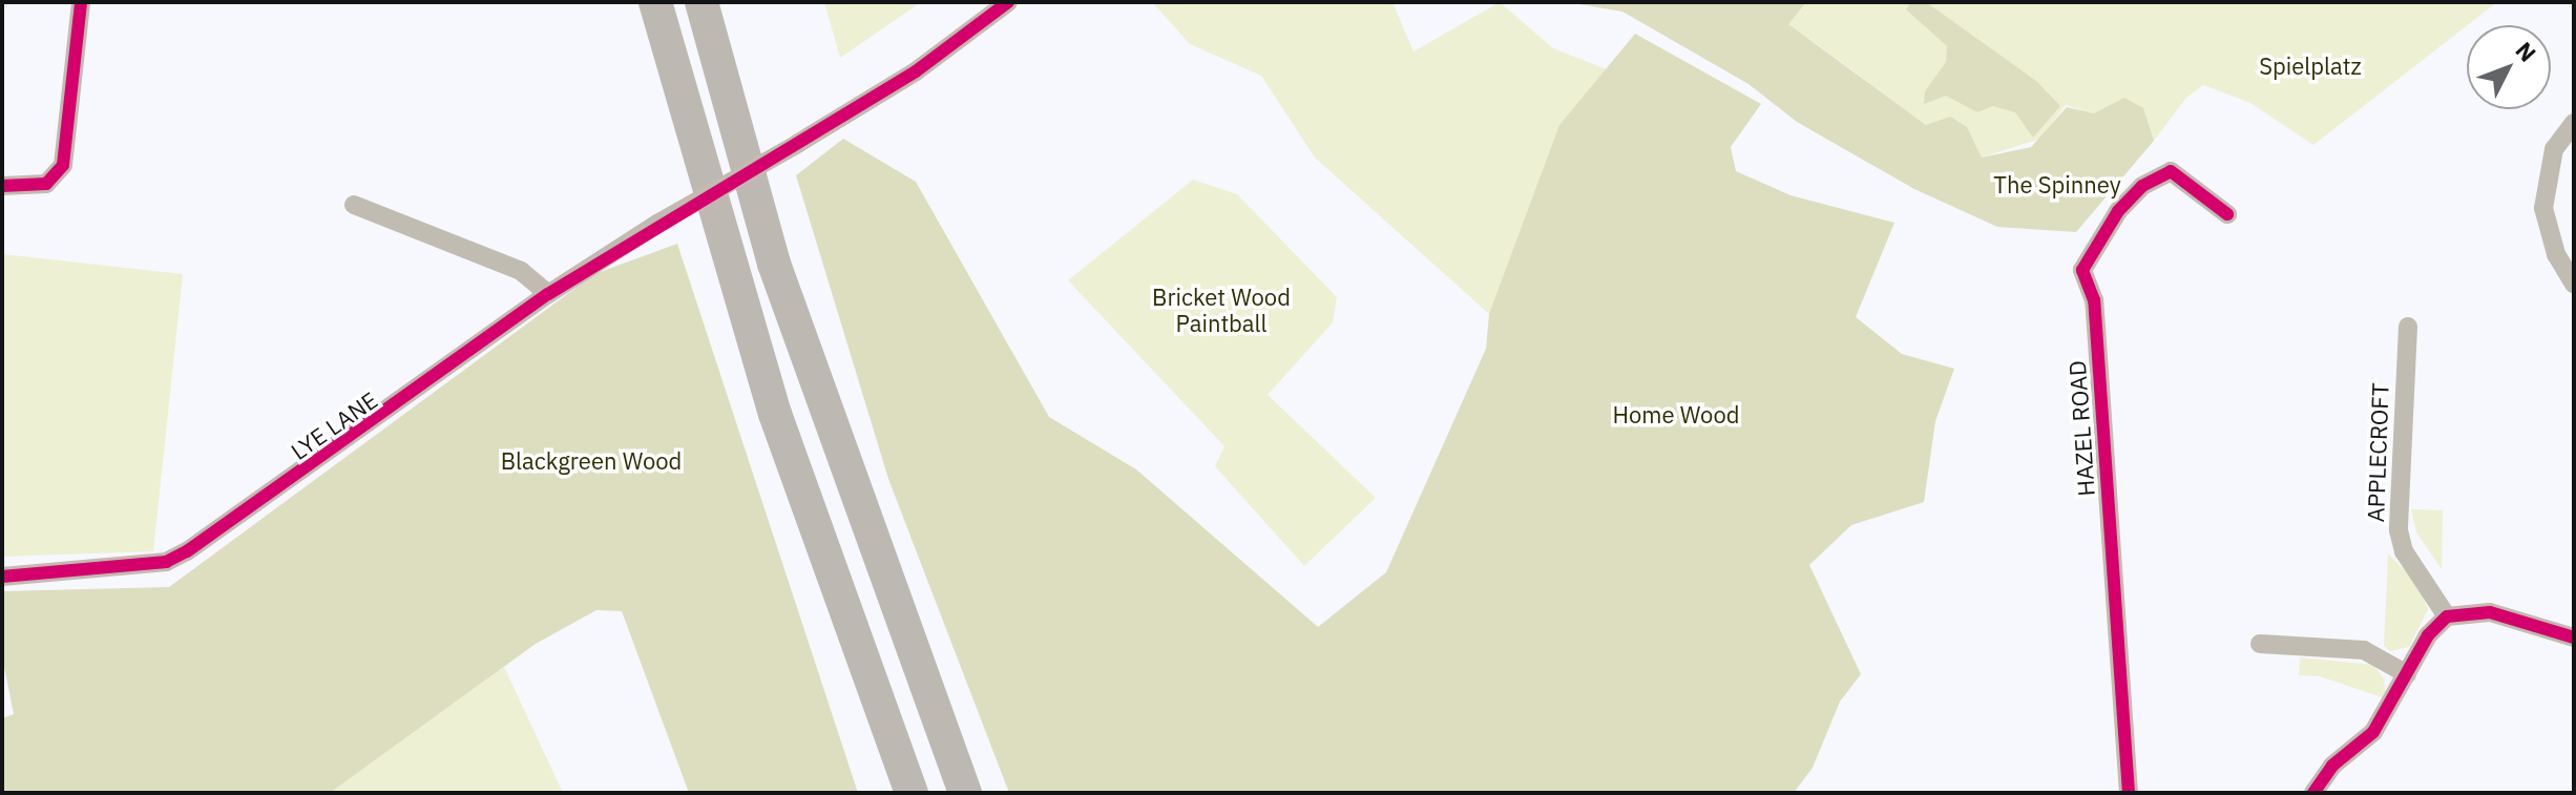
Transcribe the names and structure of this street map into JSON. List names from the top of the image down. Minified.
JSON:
{"streets":{"street":["LYE LANE","HAZEL ROAD","APPLECROFT"]},"parks":["Spielplatz","The Spinney","Bricket Wood Paintball","Home Wood","Blackgreen Wood"],"north":"top right"}
